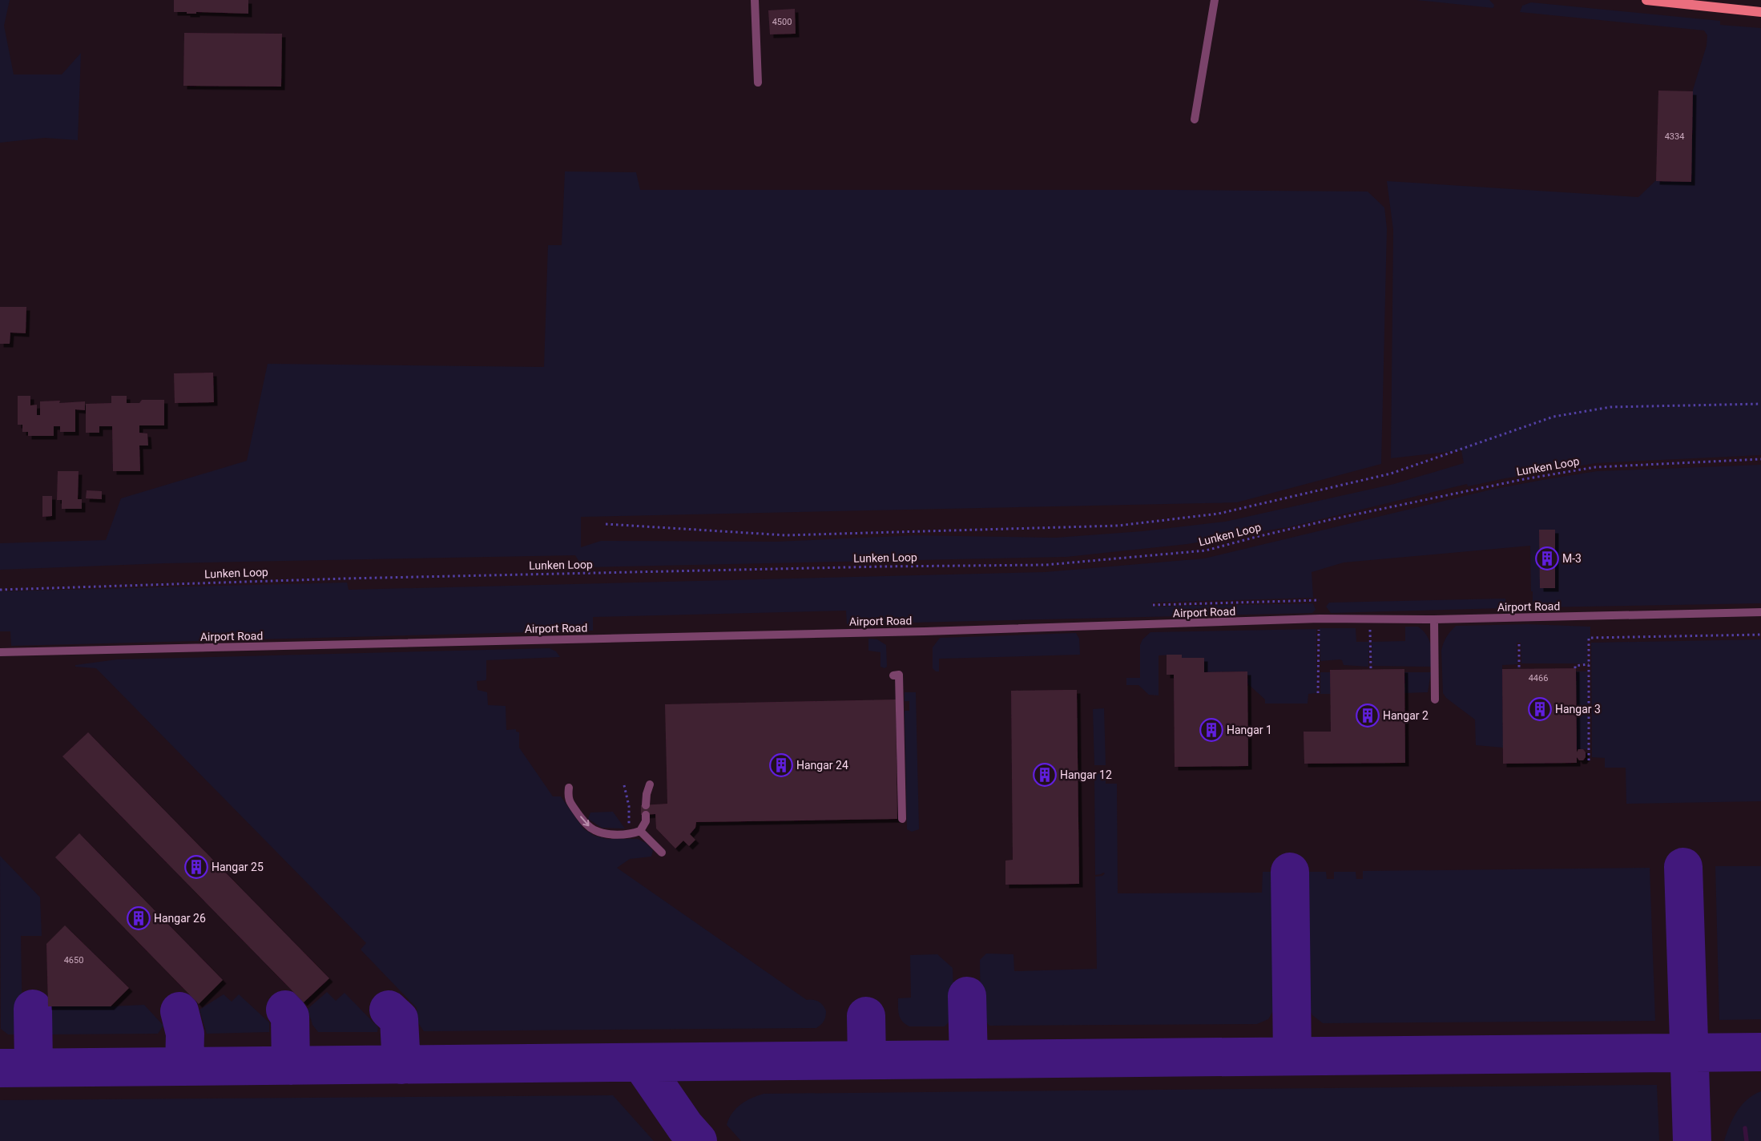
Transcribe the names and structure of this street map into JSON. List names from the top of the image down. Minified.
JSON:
{"streets":{"lane":["Airport Road"],"path":["Lunken Loop"]},"places":{"building":["M-3","Hangar 3","Hangar 2","Hangar 1","Hangar 24","Hangar 12","Hangar 25","Hangar 26"]},"house_numbers":["4500","4334","4466","4650"]}
